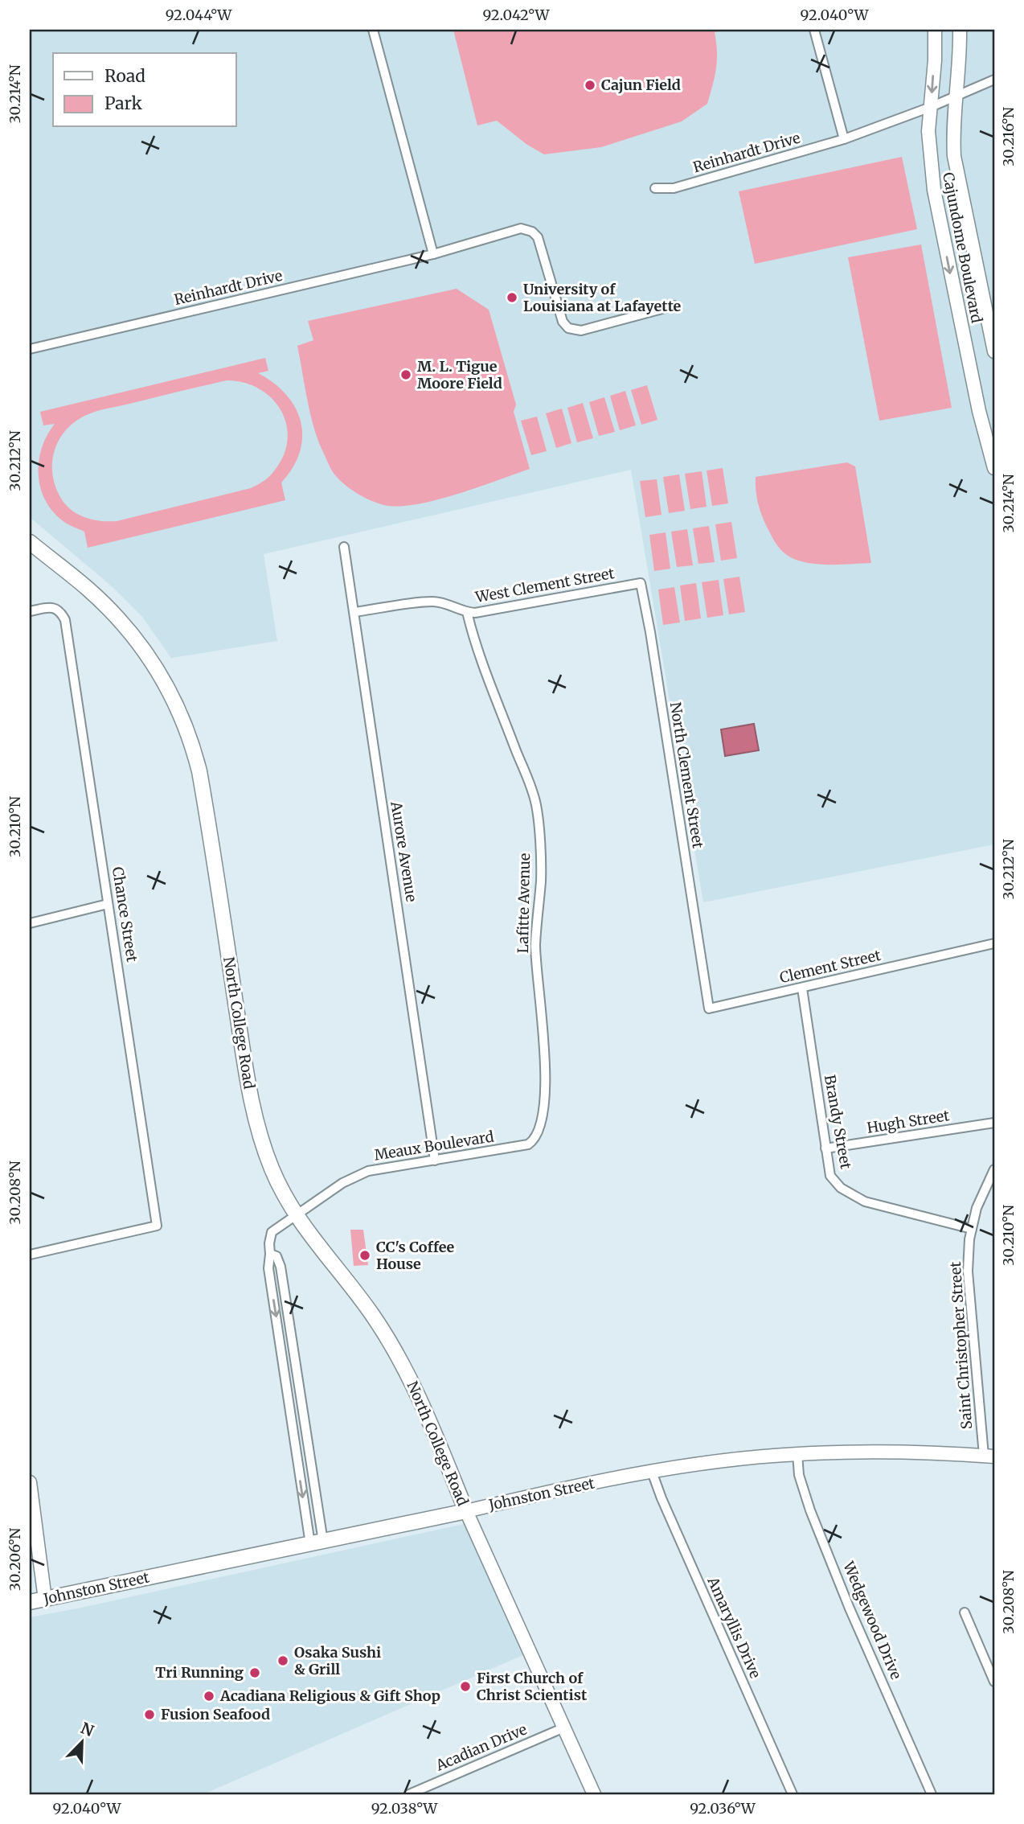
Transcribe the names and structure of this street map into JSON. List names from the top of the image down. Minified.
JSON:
{"streets":{"main road":["Cajundome Boulevard","North College Road","Johnston Street"],"street":["Reinhardt Drive","West Clement Street","North Clement Street","Aurore Avenue","Lafitte Avenue","Chance Street","Clement Street","Brandy Street","Hugh Street","Meaux Boulevard","Saint Christopher Street","Wedgewood Drive","Amaryllis Drive","Acadian Drive"]},"crossings":[["Reinhardt Drive","Cajundome Boulevard"],["West Clement Street","North Clement Street"],["West Clement Street","Aurore Avenue"],["West Clement Street","Lafitte Avenue"],["North Clement Street","Clement Street"],["Aurore Avenue","Meaux Boulevard"],["Lafitte Avenue","Meaux Boulevard"],["Clement Street","Brandy Street"],["North College Road","Meaux Boulevard"],["North College Road","Johnston Street"],["Brandy Street","Hugh Street"],["Brandy Street","Saint Christopher Street"],["Meaux Boulevard","Johnston Street"],["Saint Christopher Street","Johnston Street"],["Johnston Street","Wedgewood Drive"],["Johnston Street","Amaryllis Drive"]],"places":["Cajun Field","University of Louisiana at Lafayette","M. L. Tigue Moore Field","CC's Coffee House","Osaka Sushi & Grill","Tri Running","First Church of Christ Scientist","Acadiana Religious & Gift Shop","Fusion Seafood"],"legend":["Road","Park"],"north":"top right","coordinates":["92.044°W","92.042°W","92.040°W","30.214°N","30.216°N","30.212°N","30.210°N","30.208°N","30.206°N","92.038°W","92.036°W"]}
